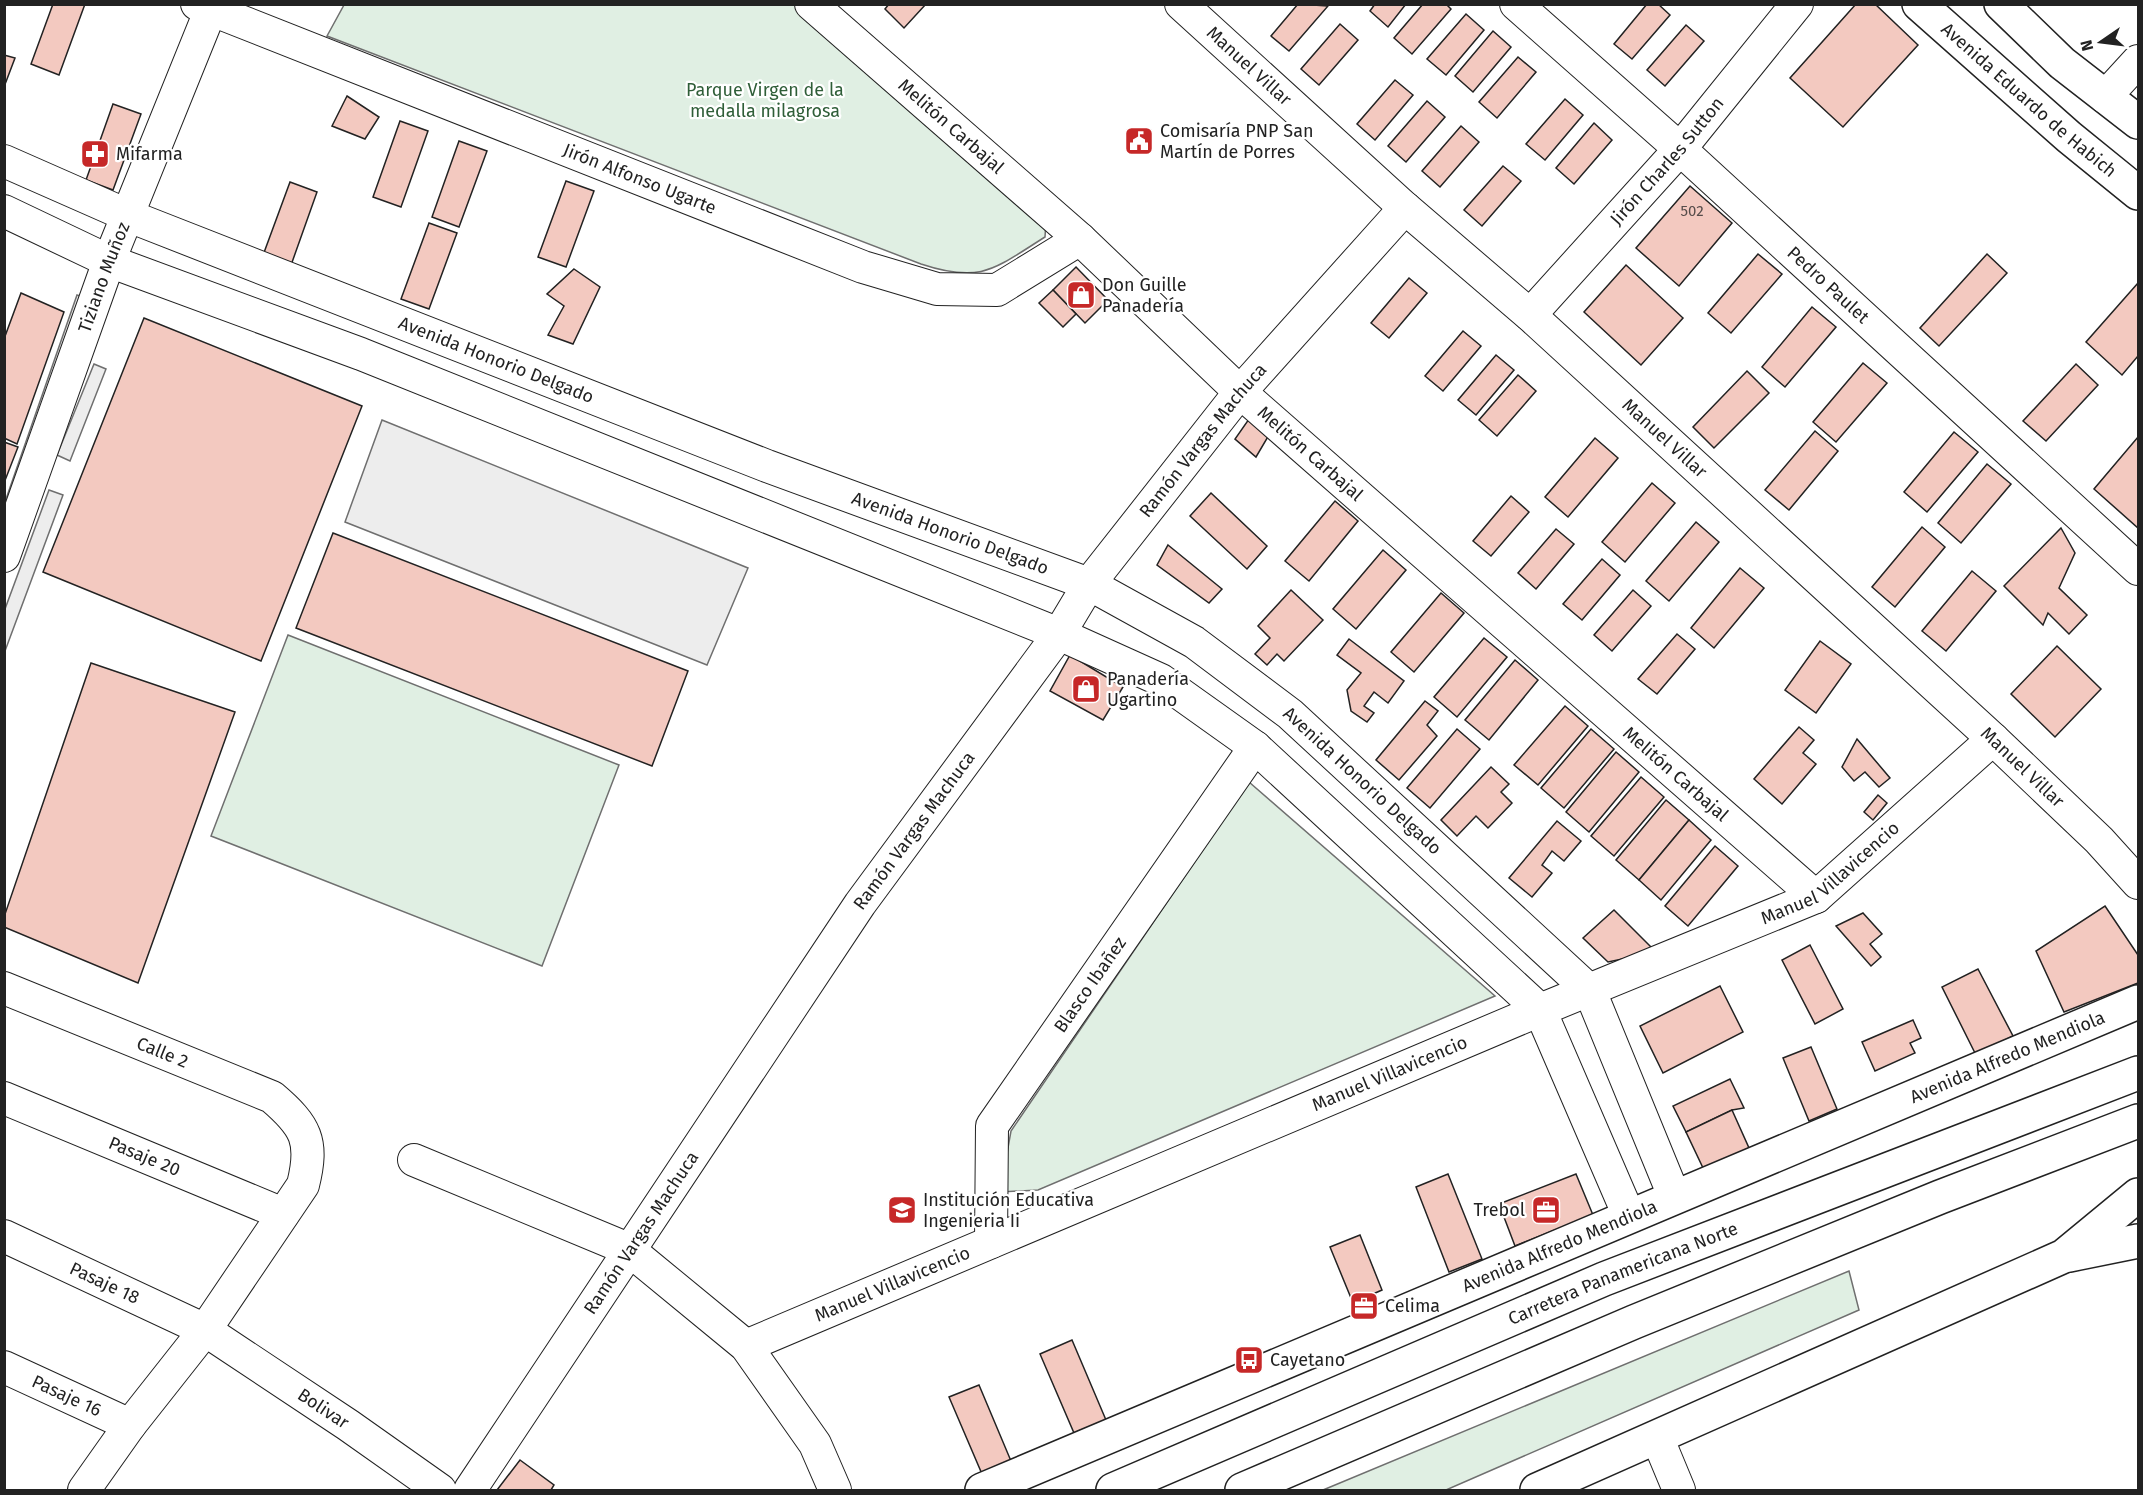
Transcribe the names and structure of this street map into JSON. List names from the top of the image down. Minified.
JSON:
{"streets":{"main road":["Avenida Eduardo de Habich","Avenida Alfredo Mendiola","Carretera Panamericana Norte"],"street":["Manuel Villar","Melitón Carbajal","Jirón Charles Sutton","Jirón Alfonso Ugarte","Tiziano Muñoz","Pedro Paulet","Avenida Honorio Delgado","Ramón Vargas Machuca","Manuel Villavicencio","Blasco Ibañez","Calle 2","Pasaje 20","Pasaje 18","Pasaje 16","Bolivar"]},"crossings":[["Manuel Villar","Jirón Charles Sutton"],["Manuel Villar","Ramón Vargas Machuca"],["Manuel Villar","Manuel Villavicencio"],["Melitón Carbajal","Jirón Alfonso Ugarte"],["Melitón Carbajal","Ramón Vargas Machuca"],["Melitón Carbajal","Manuel Villavicencio"],["Jirón Charles Sutton","Pedro Paulet"],["Jirón Alfonso Ugarte","Tiziano Muñoz"],["Tiziano Muñoz","Avenida Honorio Delgado"],["Avenida Honorio Delgado","Ramón Vargas Machuca"],["Avenida Honorio Delgado","Manuel Villavicencio"],["Avenida Honorio Delgado","Avenida Alfredo Mendiola"],["Manuel Villavicencio","Blasco Ibañez"],["Calle 2","Pasaje 20"],["Pasaje 18","Bolivar"]],"parks":["Parque Virgen de la medalla milagrosa"],"places":{"public building":["Comisaría PNP San Martín de Porres"],"pharmacy":["Mifarma"],"shop":["Don Guille Panadería","Panadería Ugartino"],"school or university":["Institución Educativa Ingenieria Ii"],"office":["Trebol","Celima"],"bus stop":["Cayetano"]},"house_numbers":["502"],"north":"left"}
